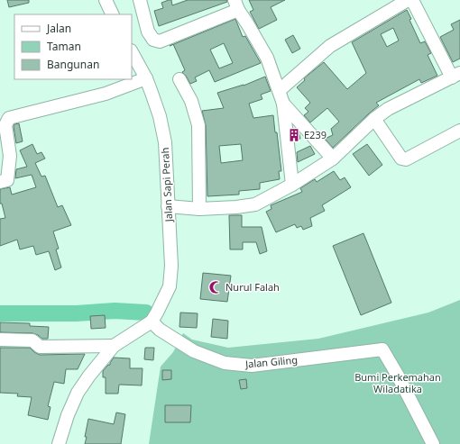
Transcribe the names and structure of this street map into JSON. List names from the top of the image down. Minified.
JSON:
{"streets":{"street":["Jalan Sapi Perah","Jalan Giling"]},"crossings":[["Jalan Sapi Perah","Jalan Giling"]],"parks":["Bumi Perkemahan Wiladatika"],"places":{"building":["E239"],"mosque":["Nurul Falah"]},"legend":["Jalan","Taman","Bangunan"]}
